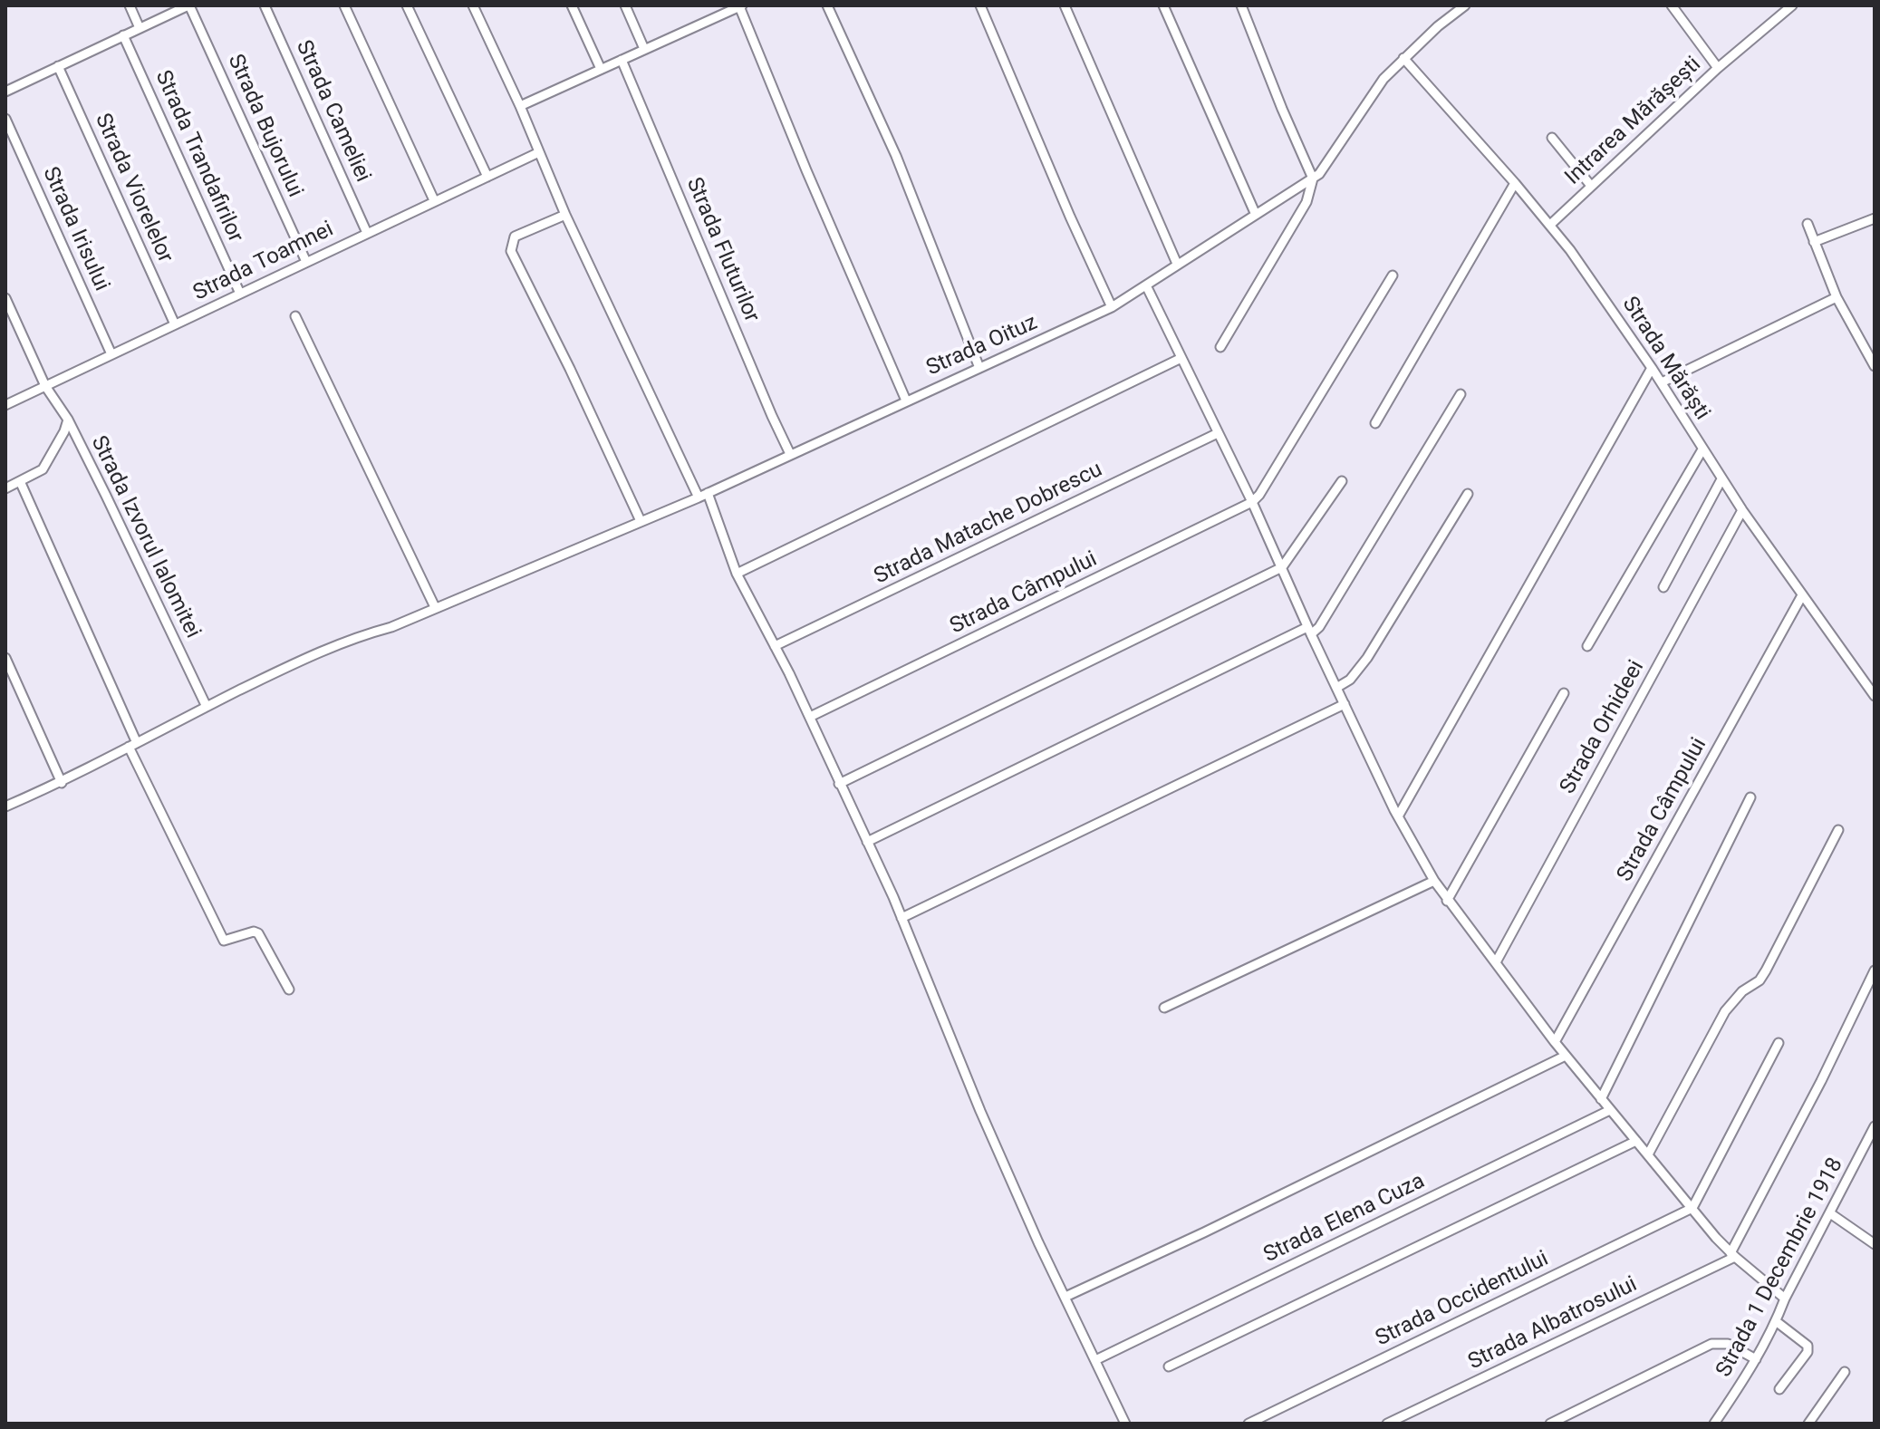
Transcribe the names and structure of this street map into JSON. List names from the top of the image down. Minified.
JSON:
{"streets":{"street":["Strada Cameliei","Intrarea Mărășești","Strada Bujorului","Strada Trandafirilor","Strada Viorelelor","Strada Irisului","Strada Fluturilor","Strada Toamnei","Strada Oituz","Strada Mărăști","Strada Matache Dobrescu","Strada Izvorul Ialomitei","Strada Câmpului","Strada Orhideei","Strada Elena Cuza","Strada 1 Decembrie 1918","Strada Occidentului","Strada Albatrosului"]},"crossings":[["Strada Cameliei","Strada Toamnei"],["Intrarea Mărășești","Strada Mărăști"],["Strada Bujorului","Strada Toamnei"],["Strada Trandafirilor","Strada Toamnei"],["Strada Viorelelor","Strada Toamnei"],["Strada Irisului","Strada Toamnei"],["Strada Fluturilor","Strada Oituz"],["Strada Toamnei","Strada Izvorul Ialomitei"],["Strada Oituz","Strada Mărăști"],["Strada Oituz","Strada Izvorul Ialomitei"],["Strada Mărăști","Strada Câmpului"],["Strada Mărăști","Strada Orhideei"]]}
